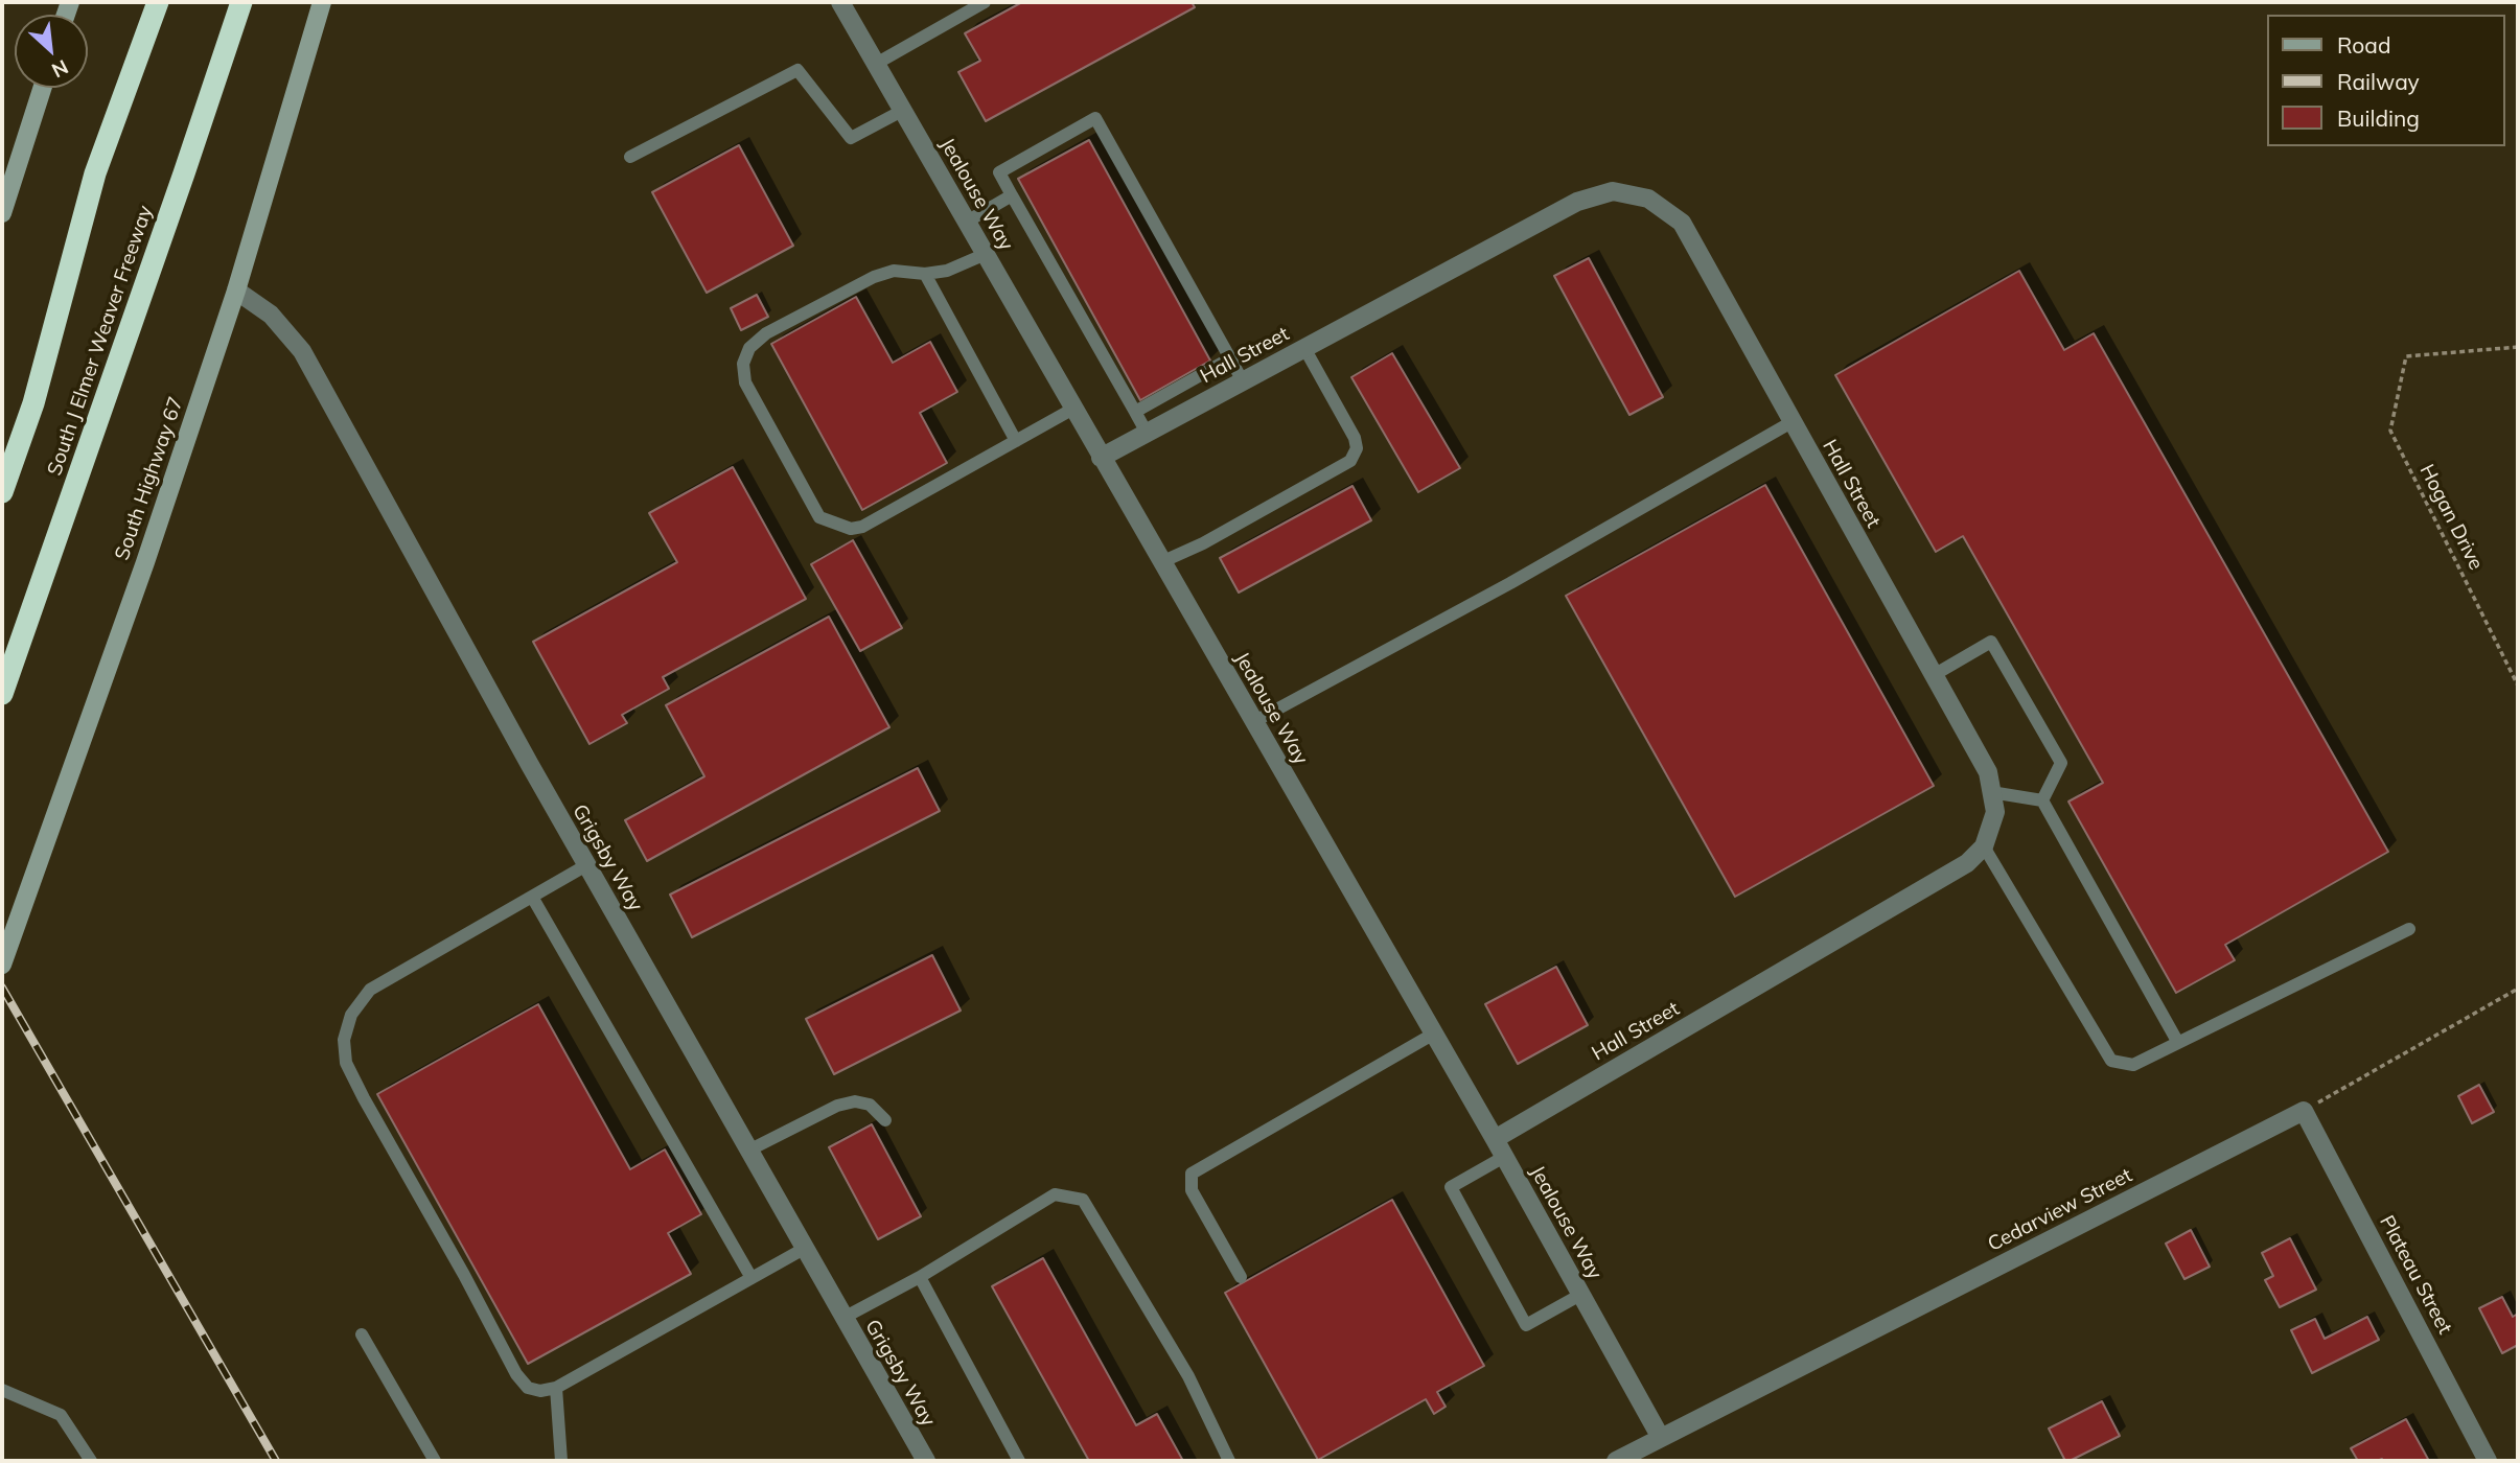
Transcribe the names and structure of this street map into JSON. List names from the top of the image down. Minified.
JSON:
{"streets":{"highway":["South J Elmer Weaver Freeway"],"main road":["South Highway 67"],"street":["Jealouse Way","Hall Street","Grigsby Way","Cedarview Street","Plateau Street"],"path":["Hogan Drive"]},"crossings":[["Jealouse Way","Hall Street"],["Jealouse Way","Cedarview Street"],["South Highway 67","Grigsby Way"],["Cedarview Street","Plateau Street"]],"legend":["Road","Railway","Building"],"north":"bottom right"}
